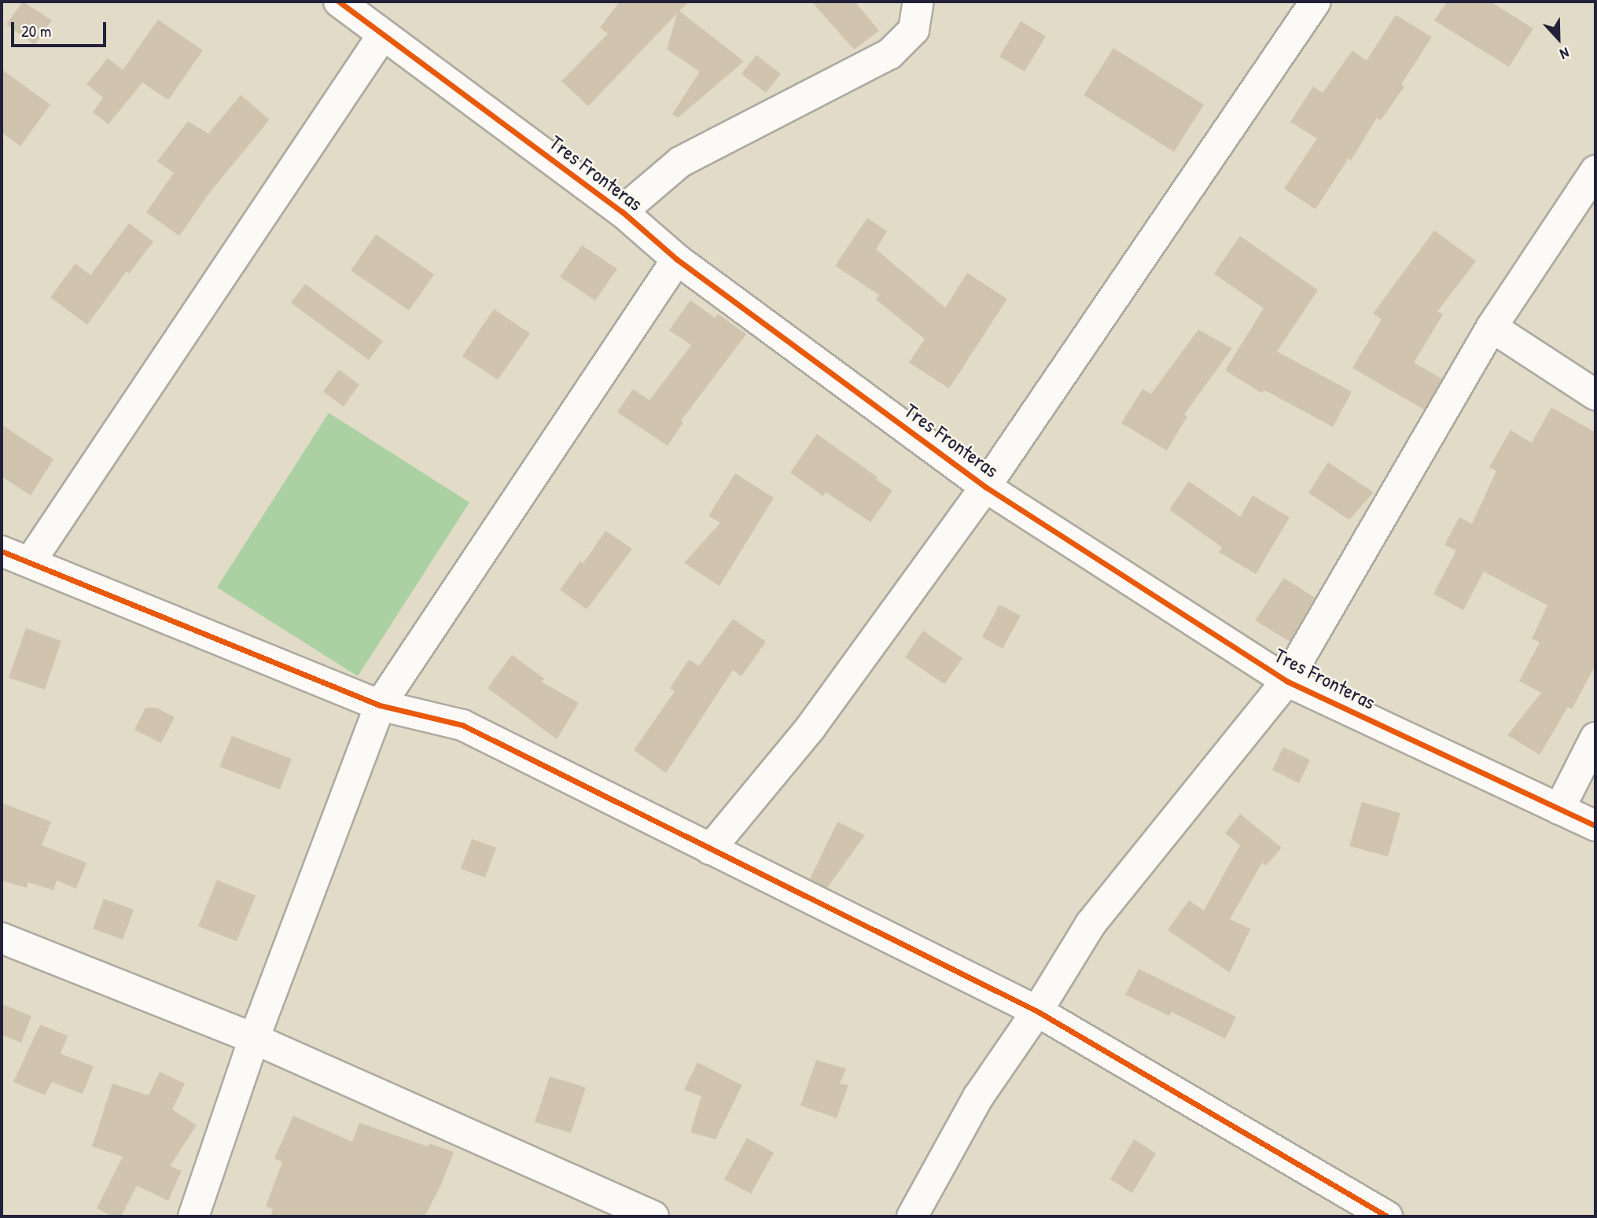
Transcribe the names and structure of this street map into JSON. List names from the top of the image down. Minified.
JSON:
{"streets":{"street":["Tres Fronteras"]},"scale_bar":"20 m","north":"bottom"}
